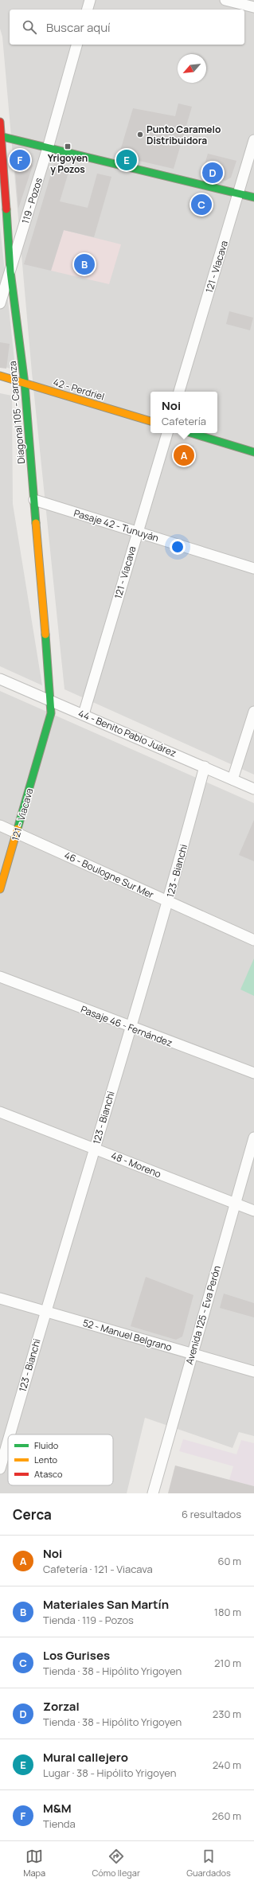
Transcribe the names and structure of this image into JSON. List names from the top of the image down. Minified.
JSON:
{"streets":{"street":["119 - Pozos","121 - Viacava","42 - Perdriel","Diagonal 105 - Carranza","Pasaje 42 - Tunuyán","44 - Benito Pablo Juárez","123 - Bianchi","46 - Boulogne Sur Mer","Pasaje 46 - Fernández","48 - Moreno","Avenida 125 - Eva Perón","52 - Manuel Belgrano"]},"crossings":[["119 - Pozos","Diagonal 105 - Carranza"],["121 - Viacava","Diagonal 105 - Carranza"],["121 - Viacava","Pasaje 42 - Tunuyán"],["121 - Viacava","44 - Benito Pablo Juárez"],["121 - Viacava","46 - Boulogne Sur Mer"],["42 - Perdriel","Diagonal 105 - Carranza"],["Diagonal 105 - Carranza","Pasaje 42 - Tunuyán"],["Diagonal 105 - Carranza","44 - Benito Pablo Juárez"],["44 - Benito Pablo Juárez","123 - Bianchi"],["123 - Bianchi","46 - Boulogne Sur Mer"],["123 - Bianchi","Pasaje 46 - Fernández"],["123 - Bianchi","48 - Moreno"],["123 - Bianchi","52 - Manuel Belgrano"],["48 - Moreno","Avenida 125 - Eva Perón"],["Avenida 125 - Eva Perón","52 - Manuel Belgrano"]],"places":{"other":["Punto Caramelo Distribuidora"],"transit":["Yrigoyen y Pozos"]},"legend":["Fluido","Lento","Atasco"],"north":"bottom left","page":{"search":"Buscar aquí","pins":["E","F","D","C","B","A"],"popup":["Noi","Cafetería"],"heading":["Cerca","6 resultados"],"list":[{"mark":"A","name":"Noi","note":"Cafetería · 121 - Viacava","value":"60 m"},{"mark":"B","name":"Materiales San Martín","note":"Tienda · 119 - Pozos","value":"180 m"},{"mark":"C","name":"Los Gurises","note":"Tienda · 38 - Hipólito Yrigoyen","value":"210 m"},{"mark":"D","name":"Zorzal","note":"Tienda · 38 - Hipólito Yrigoyen","value":"230 m"},{"mark":"E","name":"Mural callejero","note":"Lugar · 38 - Hipólito Yrigoyen","value":"240 m"},{"mark":"F","name":"M&M","note":"Tienda","value":"260 m"}],"nav":["Mapa","Cómo llegar","Guardados"]}}
